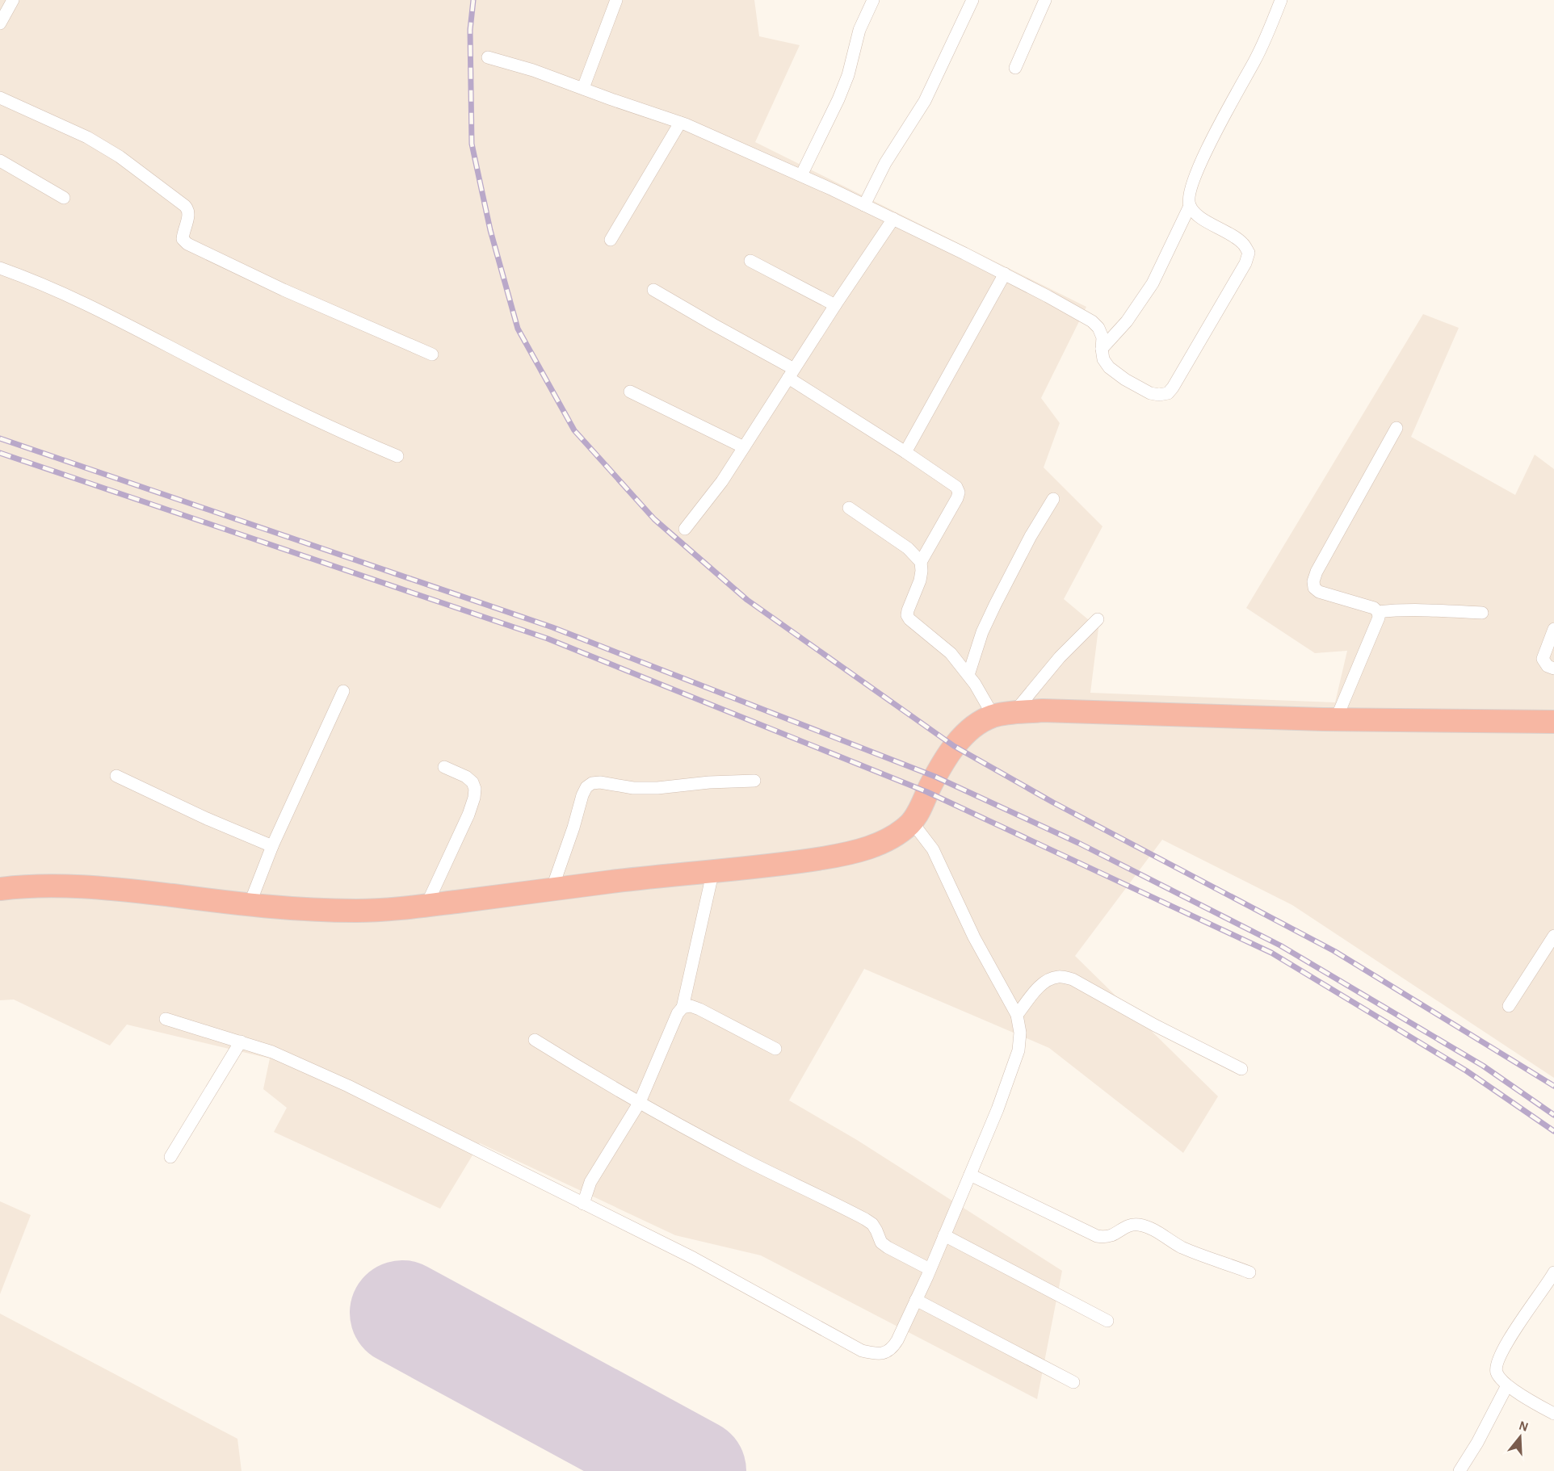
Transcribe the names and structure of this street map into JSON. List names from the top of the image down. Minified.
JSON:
{"north":"top"}
